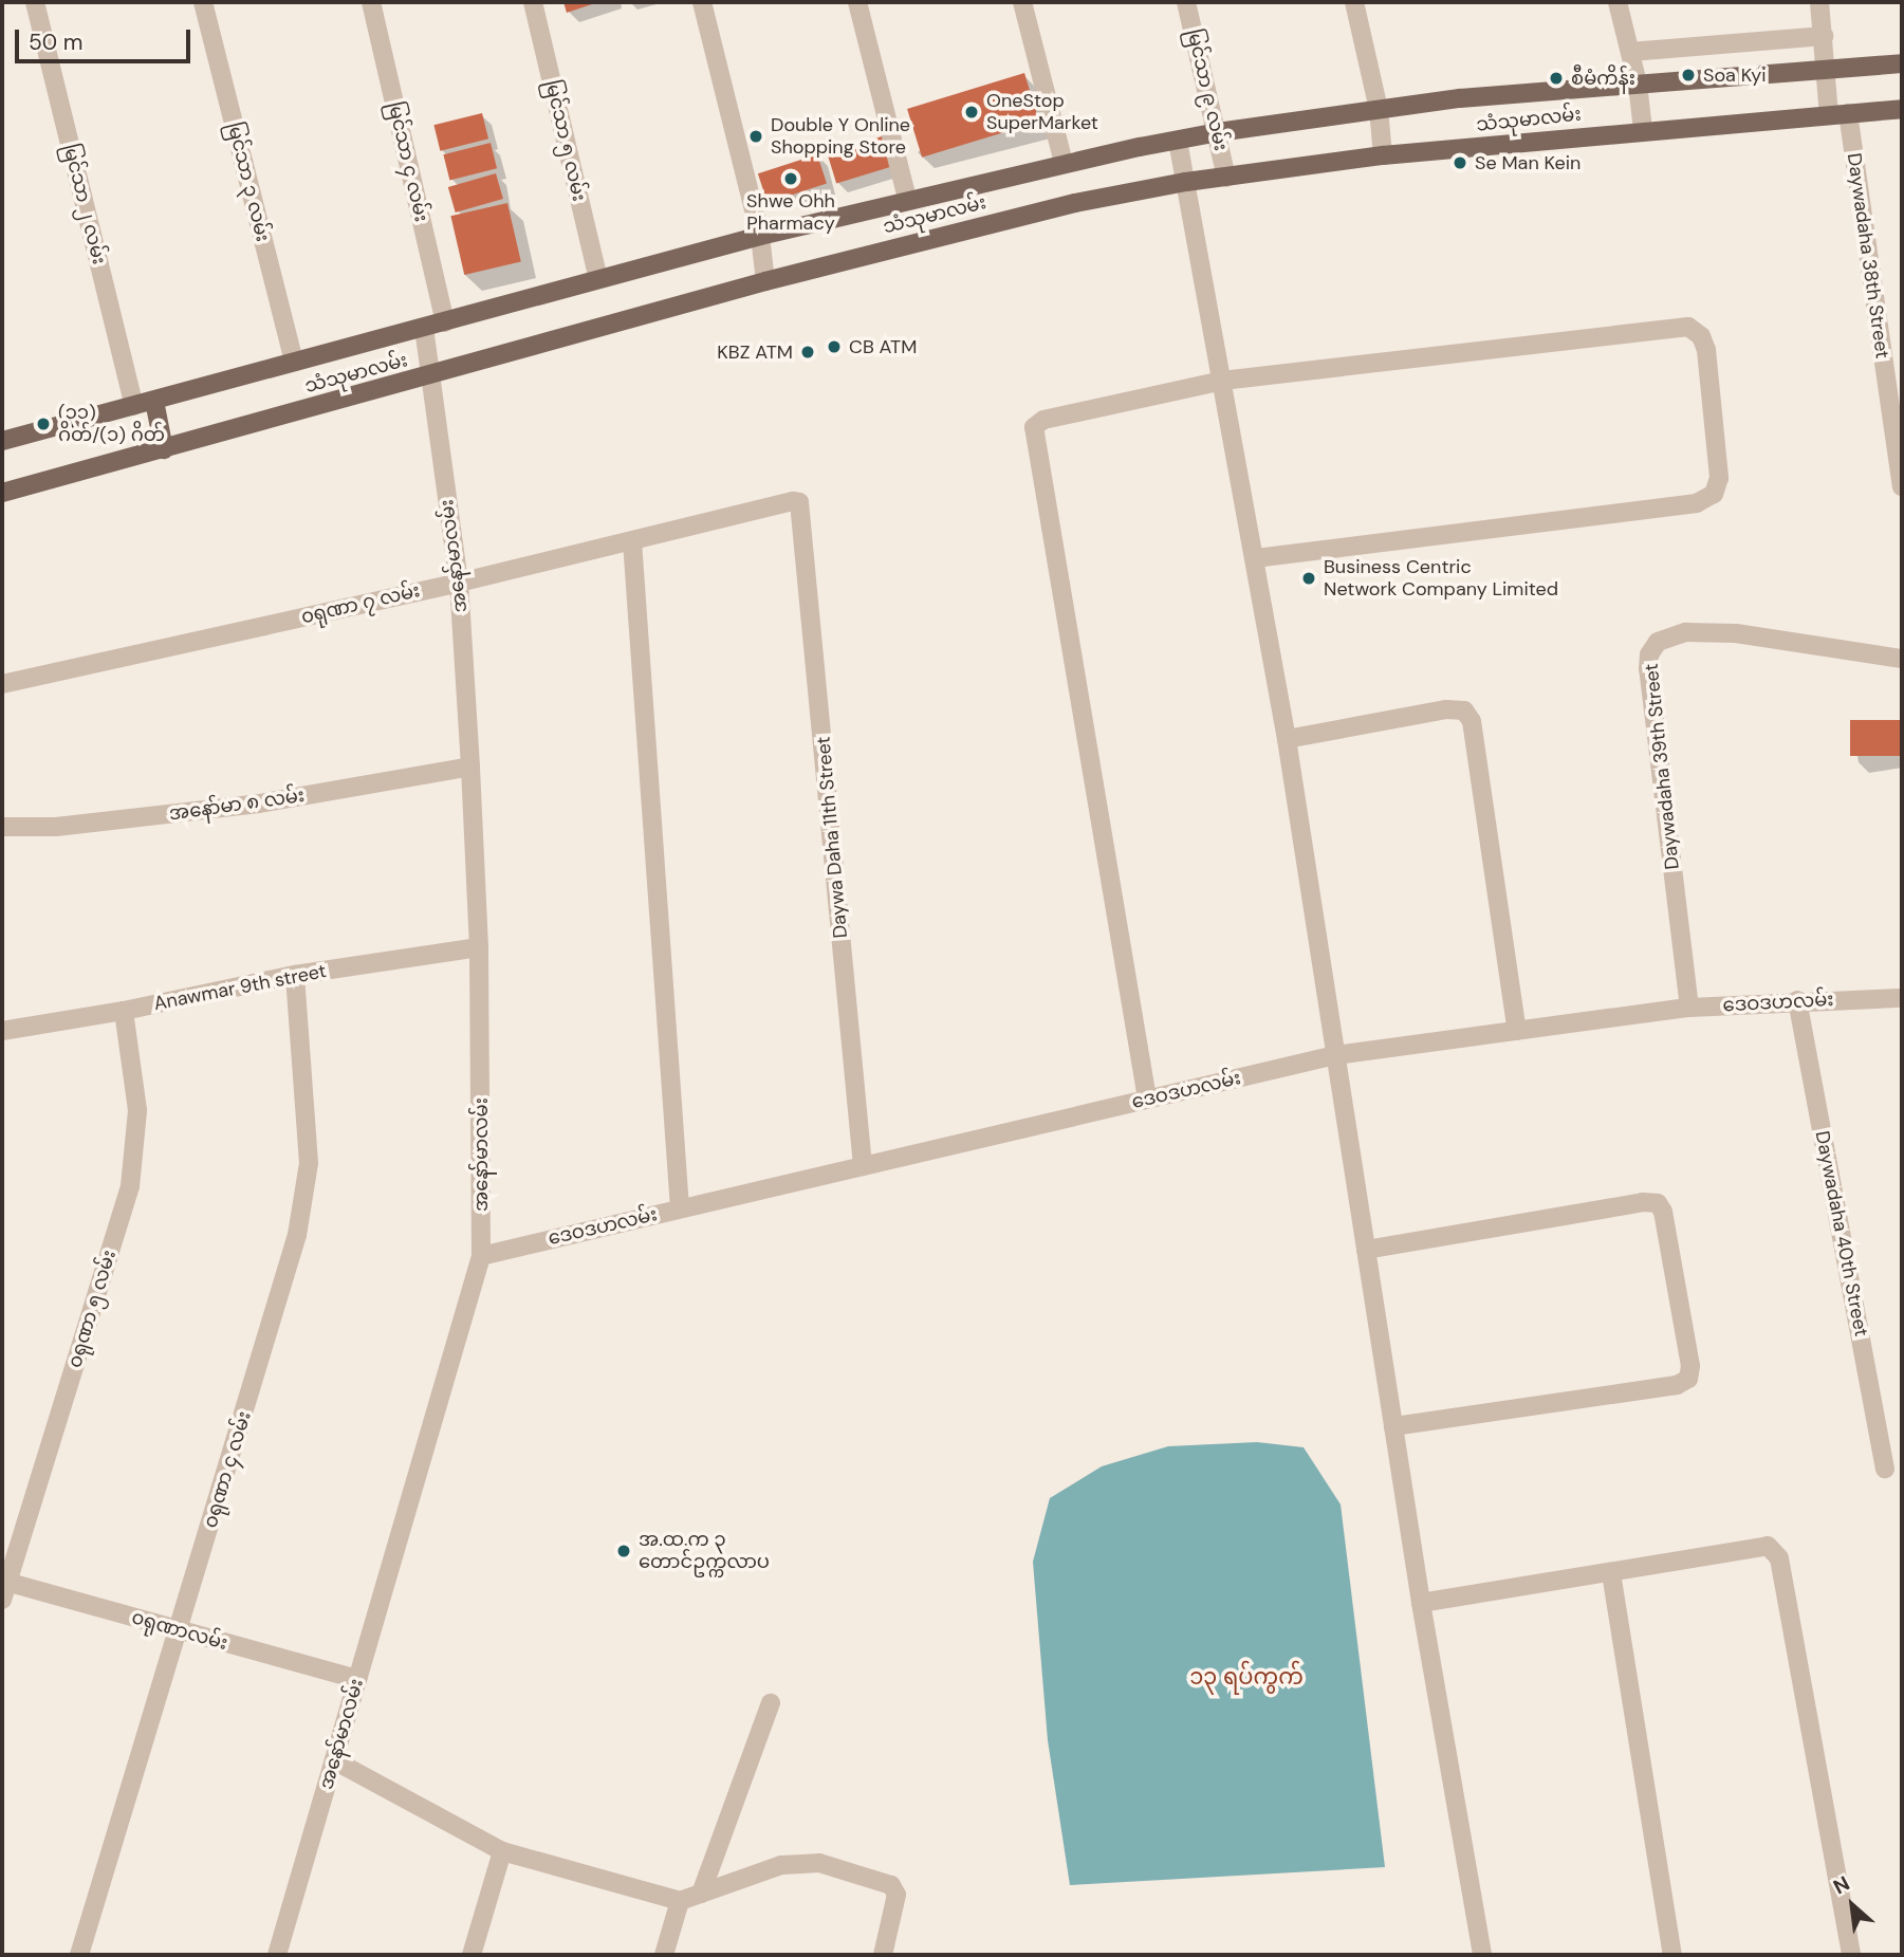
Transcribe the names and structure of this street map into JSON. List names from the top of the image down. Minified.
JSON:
{"streets":{"main road":["သံသုမာလမ်း"],"street":["မြင်သာ ၉ လမ်း","မြင်သာ ၅ လမ်း","မြင်သာ ၄ လမ်း","မြင်သာ ၃ လမ်း","မြင်သာ ၂ လမ်း","Daywadaha 38th Street","အနော်မာလမ်း","၀ရုဏာ ၇ လမ်း","Daywadaha 39th Street","အနော်မာ ၈ လမ်း","Daywa Daha 11th Street","Anawmar 9th street","ဒေဝဒဟလမ်း","Daywadaha 40th Street","၀ရုဏာ ၅ လမ်း","၀ရုဏာ ၄ လမ်း","၀ရုဏာလမ်း"]},"crossings":[["မြင်သာ ၉ လမ်း","သံသုမာလမ်း"],["သံသုမာလမ်း","မြင်သာ ၅ လမ်း"],["သံသုမာလမ်း","မြင်သာ ၄ လမ်း"],["သံသုမာလမ်း","မြင်သာ ၃ လမ်း"],["သံသုမာလမ်း","မြင်သာ ၂ လမ်း"],["သံသုမာလမ်း","Daywadaha 38th Street"],["သံသုမာလမ်း","အနော်မာလမ်း"],["အနော်မာလမ်း","၀ရုဏာ ၇ လမ်း"],["အနော်မာလမ်း","အနော်မာ ၈ လမ်း"],["အနော်မာလမ်း","Anawmar 9th street"],["အနော်မာလမ်း","ဒေဝဒဟလမ်း"],["အနော်မာလမ်း","၀ရုဏာလမ်း"],["၀ရုဏာ ၇ လမ်း","Daywa Daha 11th Street"],["Daywadaha 39th Street","ဒေဝဒဟလမ်း"],["Daywa Daha 11th Street","ဒေဝဒဟလမ်း"],["Anawmar 9th street","၀ရုဏာ ၅ လမ်း"],["Anawmar 9th street","၀ရုဏာ ၄ လမ်း"],["ဒေဝဒဟလမ်း","Daywadaha 40th Street"],["၀ရုဏာ ၅ လမ်း","၀ရုဏာလမ်း"],["၀ရုဏာ ၄ လမ်း","၀ရုဏာလမ်း"]],"districts":["၁၃ ရပ်ကွက်"],"places":["Soa Kyi","စီမံကိန်း","OneStop SuperMarket","Double Y Online Shopping Store","Se Man Kein","Shwe Ohh Pharmacy","CB ATM","KBZ ATM","(၃၁) ဂိတ်/(၁) ဂိတ်","Business Centric Network Company Limited","အ.ထ.က ၃ တောင်ဥက္ကလာပ"],"scale_bar":"50 m","north":"top left"}
